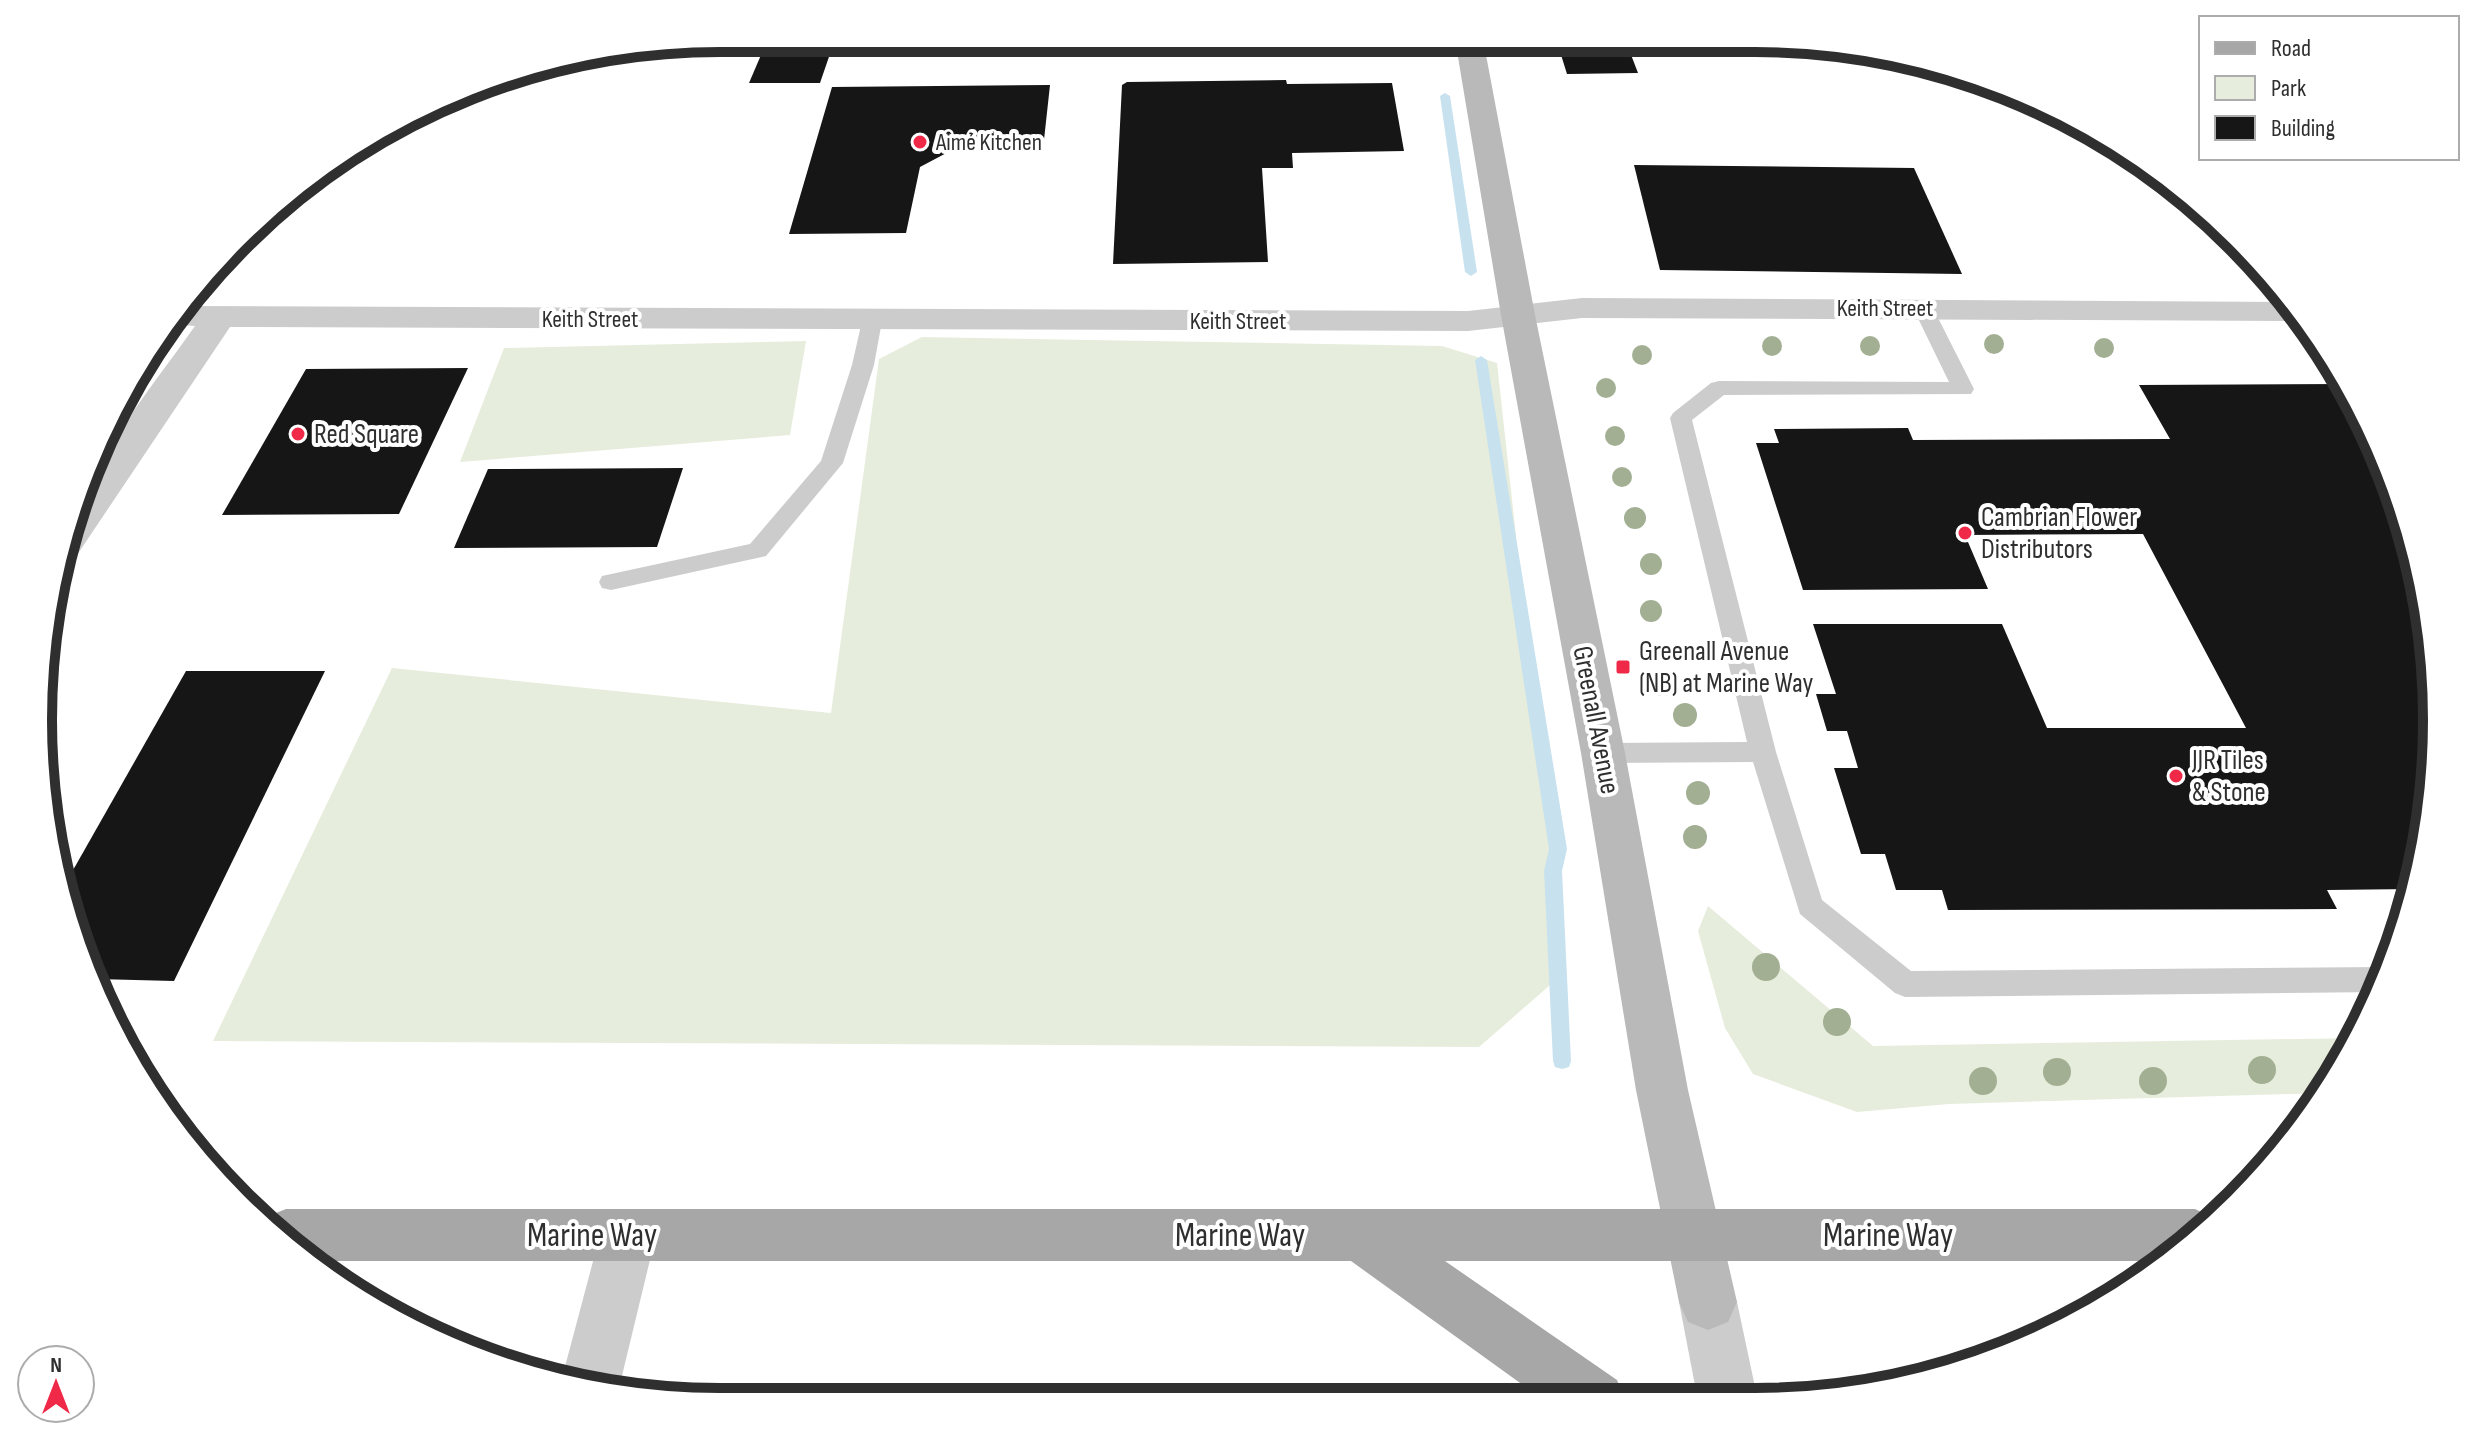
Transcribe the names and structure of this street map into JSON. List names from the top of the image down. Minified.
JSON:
{"streets":{"main road":["Marine Way"],"street":["Keith Street","Greenall Avenue"]},"crossings":[["Keith Street","Greenall Avenue"],["Greenall Avenue","Marine Way"]],"places":{"other":["Aimé Kitchen","Red Square","Cambrian Flower Distributors","JJR Tiles & Stone"],"transit":["Greenall Avenue (NB) at Marine Way"]},"legend":["Road","Park","Building"],"north":"top"}
